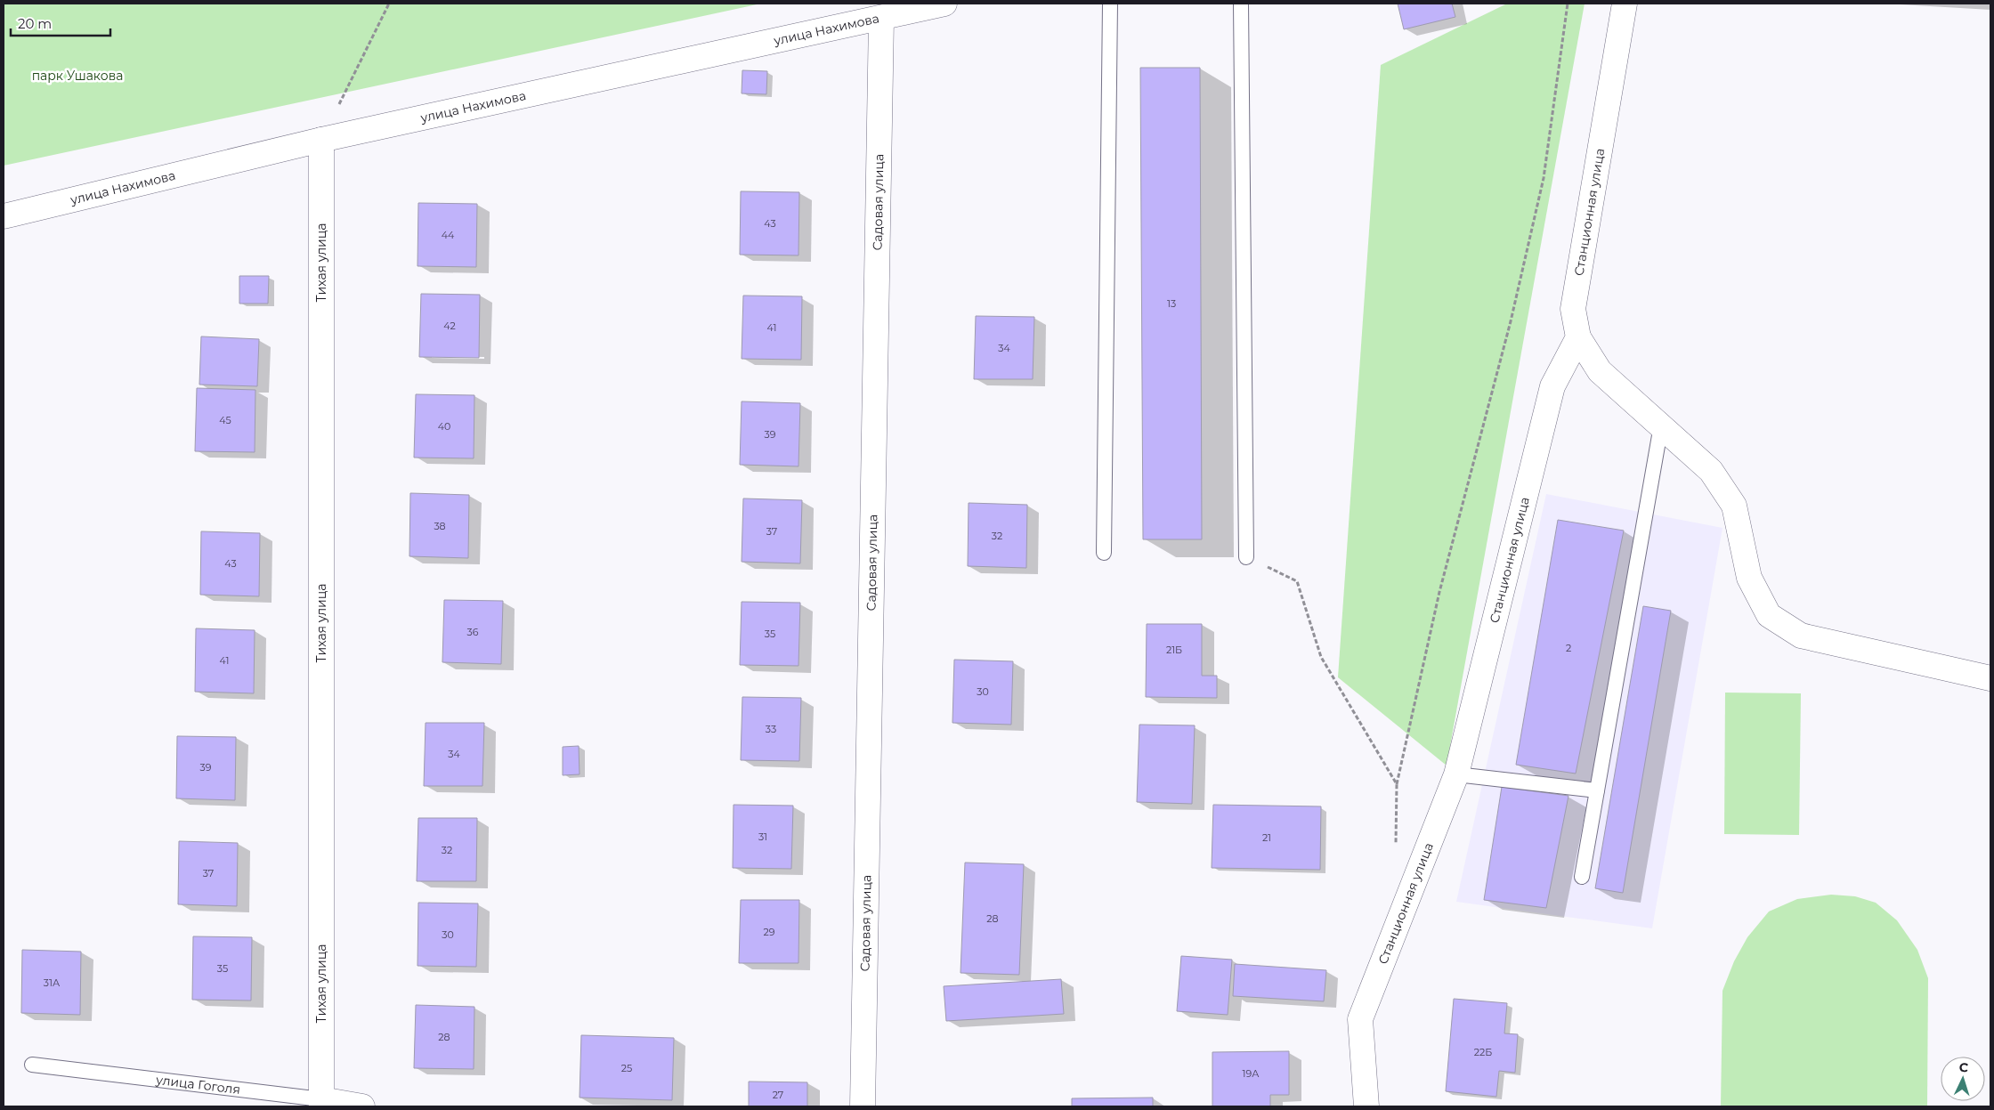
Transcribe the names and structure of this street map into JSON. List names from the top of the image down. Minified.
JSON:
{"streets":{"street":["улица Нахимова","Садовая улица","Станционная улица","Тихая улица","улица Гоголя"]},"crossings":[["улица Нахимова","Садовая улица"],["улица Нахимова","Тихая улица"],["Тихая улица","улица Гоголя"]],"parks":["парк Ушакова"],"house_numbers":["43","44","13","42","41","34","45","40","39","38","37","32","43","36","35","2","21Б","41","30","33","34","39","31","21","32","37","28","29","30","35","31А","28","22Б","25","19А","27"],"scale_bar":"20 m","north":"top"}
